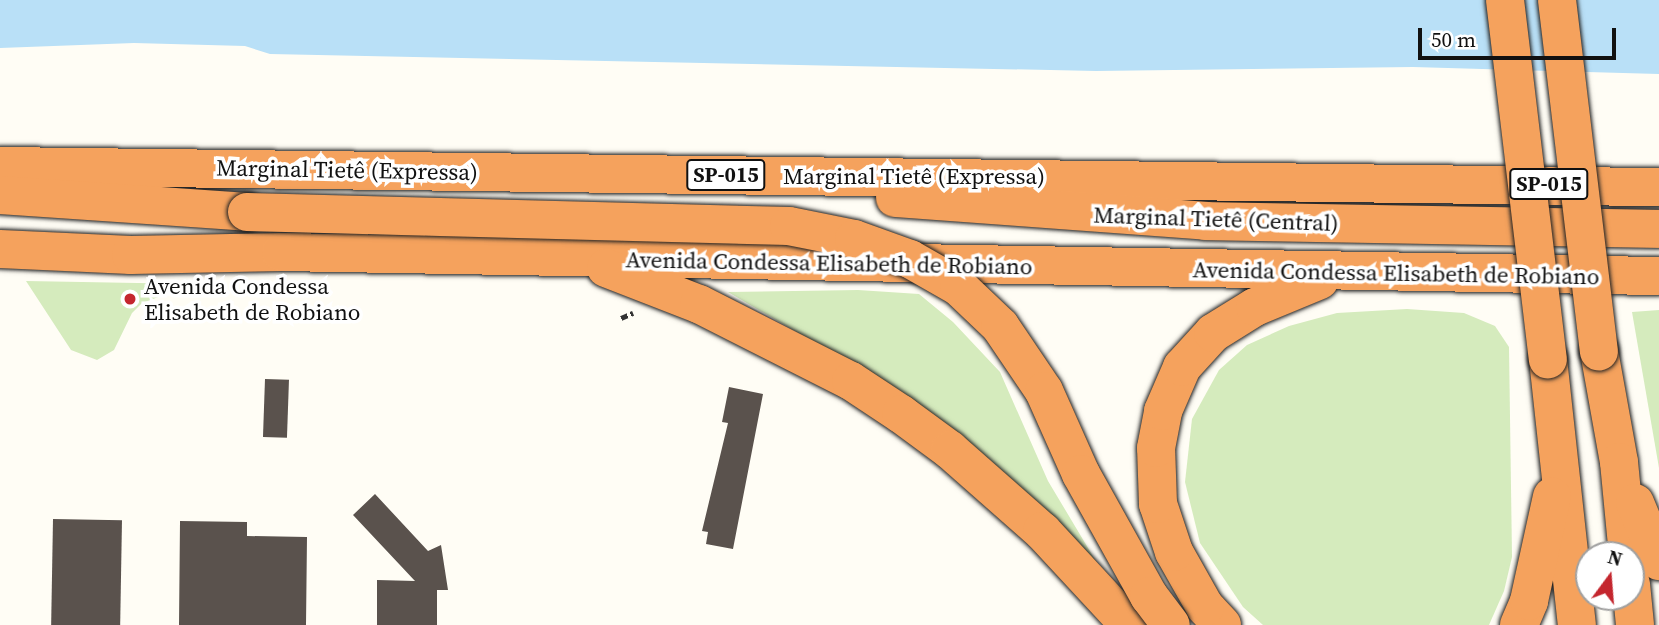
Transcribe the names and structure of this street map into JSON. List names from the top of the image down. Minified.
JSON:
{"streets":{"highway":["Marginal Tietê (Expressa)","SP-015","Marginal Tietê (Central)","Avenida Condessa Elisabeth de Robiano"]},"crossings":[["Marginal Tietê (Expressa)","Marginal Tietê (Central)"]],"places":["Avenida Condessa Elisabeth de Robiano"],"scale_bar":"50 m","north":"top"}
